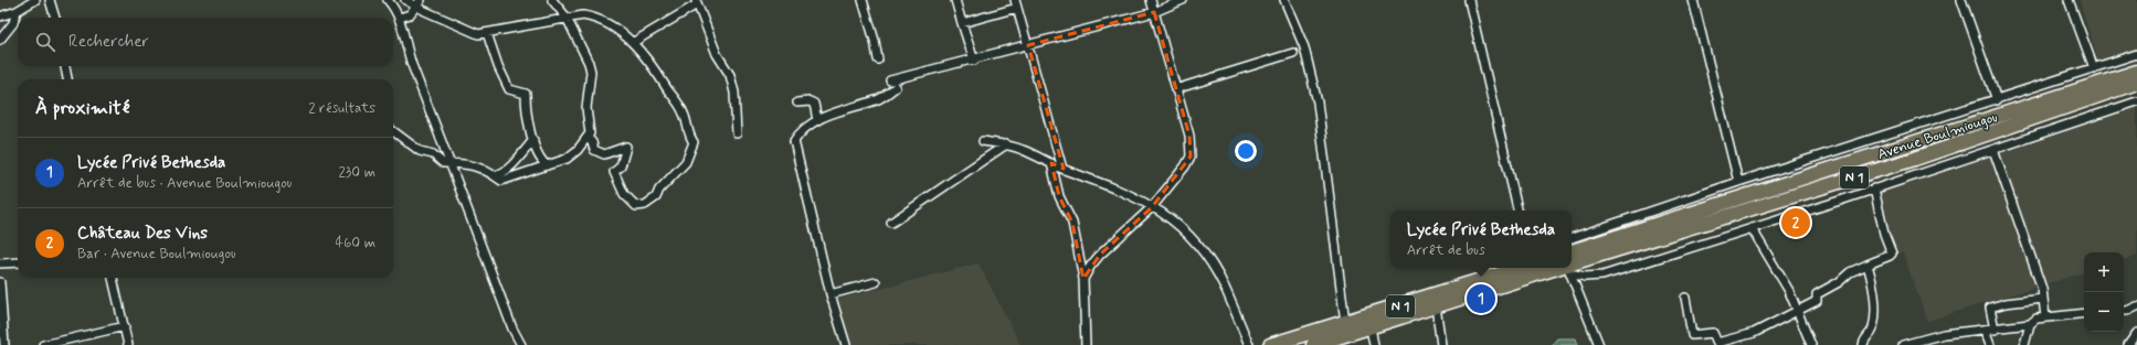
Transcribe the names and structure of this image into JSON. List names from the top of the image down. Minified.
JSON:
{"streets":{"highway":["Avenue Boulmiougou","N 1"]},"page":{"search":"Rechercher","heading":["À proximité","2 résultats"],"list":[{"mark":"1","name":"Lycée Privé Bethesda","note":"Arrêt de bus · Avenue Boulmiougou","value":"230 m"},{"mark":"2","name":"Château Des Vins","note":"Bar · Avenue Boulmiougou","value":"460 m"}],"pins":["2","1"],"popup":["Lycée Privé Bethesda","Arrêt de bus"],"map_buttons":["+","−"]}}
